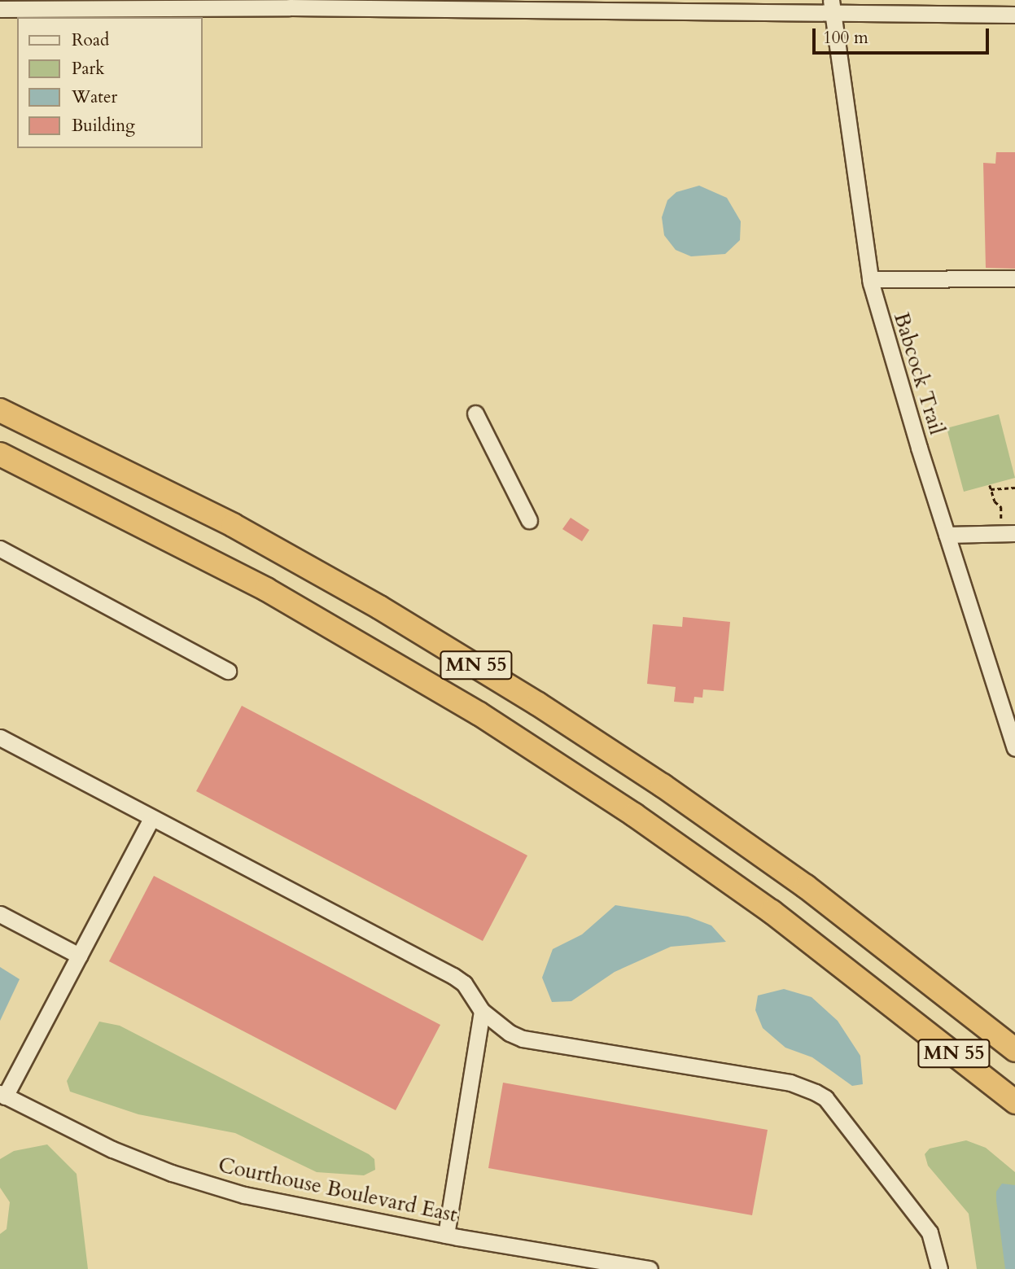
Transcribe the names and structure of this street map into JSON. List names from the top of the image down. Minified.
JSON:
{"streets":{"highway":["MN 55"],"street":["Babcock Trail","Courthouse Boulevard East"]},"legend":["Road","Park","Water","Building"],"scale_bar":"100 m"}
